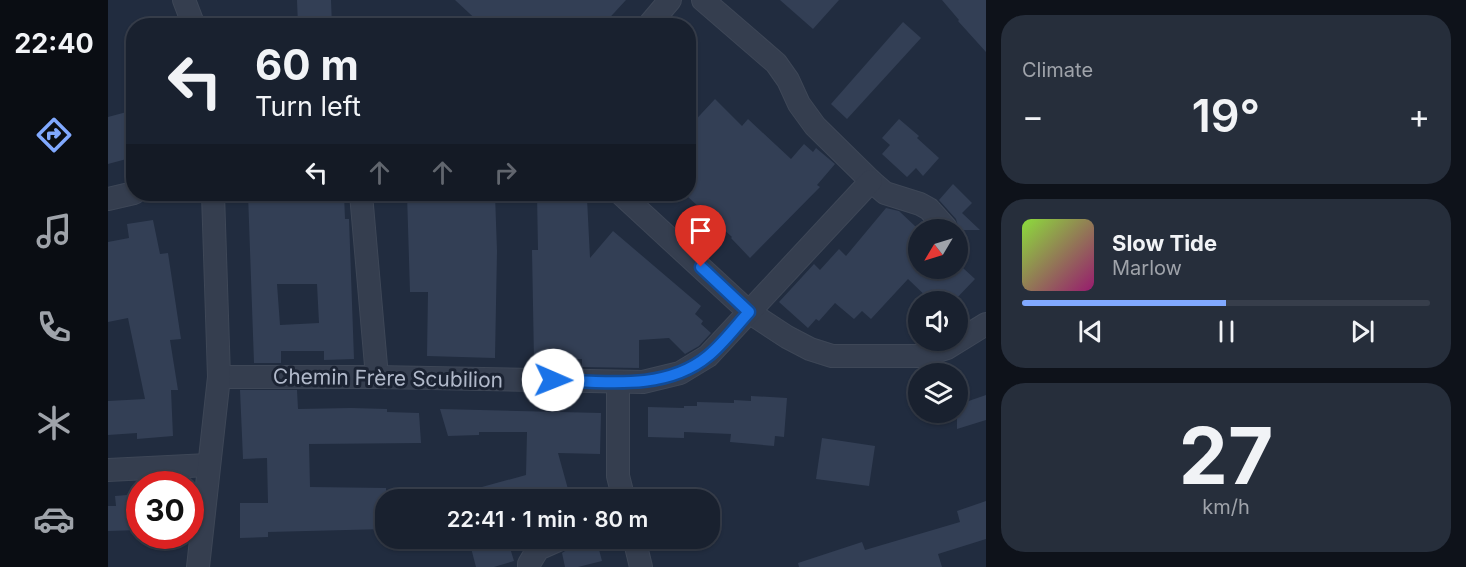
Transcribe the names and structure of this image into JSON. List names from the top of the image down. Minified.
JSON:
{"streets":{"street":["Chemin Frère Scubilion"]},"north":"bottom left","page":{"tabs":"22:40","tile":["Climate",["27","km/h"]],"turn":["60 m","Turn left"],"heat":["−","19°","+"],"song":["Slow Tide","Marlow"],"limit":"30","trip":"22:41 · 1 min · 80 m"}}
